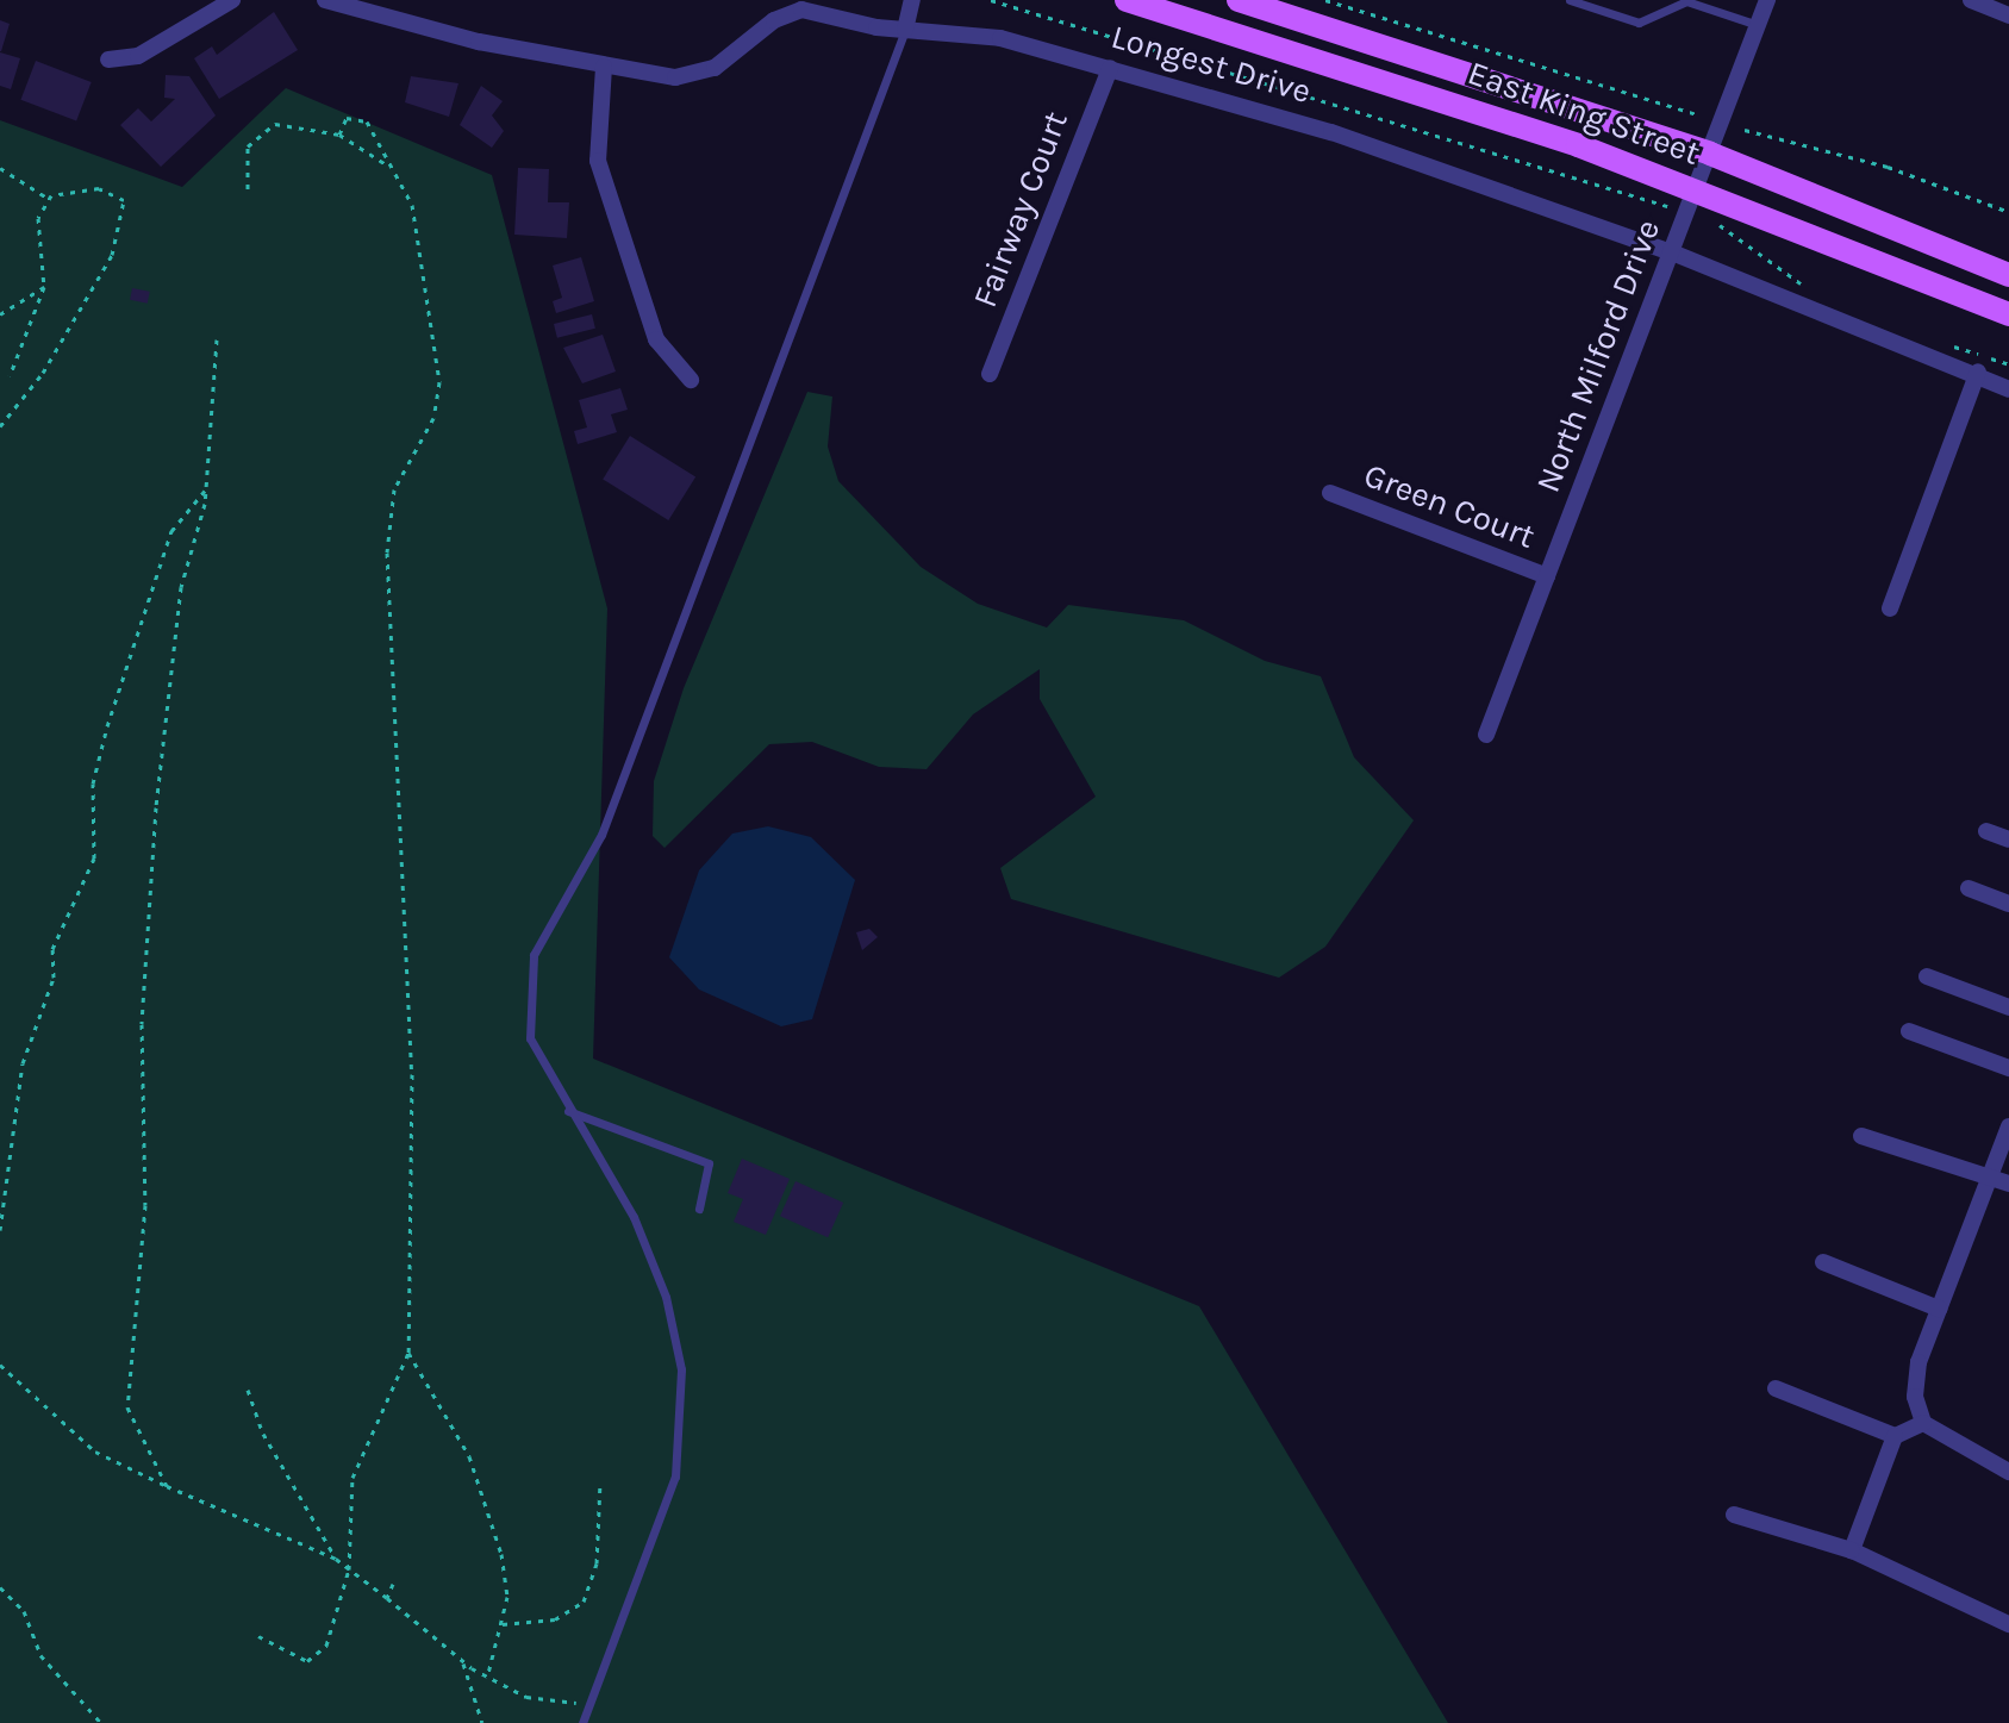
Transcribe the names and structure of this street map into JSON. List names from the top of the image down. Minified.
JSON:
{"streets":{"main road":["East King Street"],"street":["Longest Drive","Fairway Court","North Milford Drive","Green Court"]},"crossings":[["Longest Drive","Fairway Court"],["Longest Drive","North Milford Drive"],["East King Street","North Milford Drive"],["North Milford Drive","Green Court"]]}
